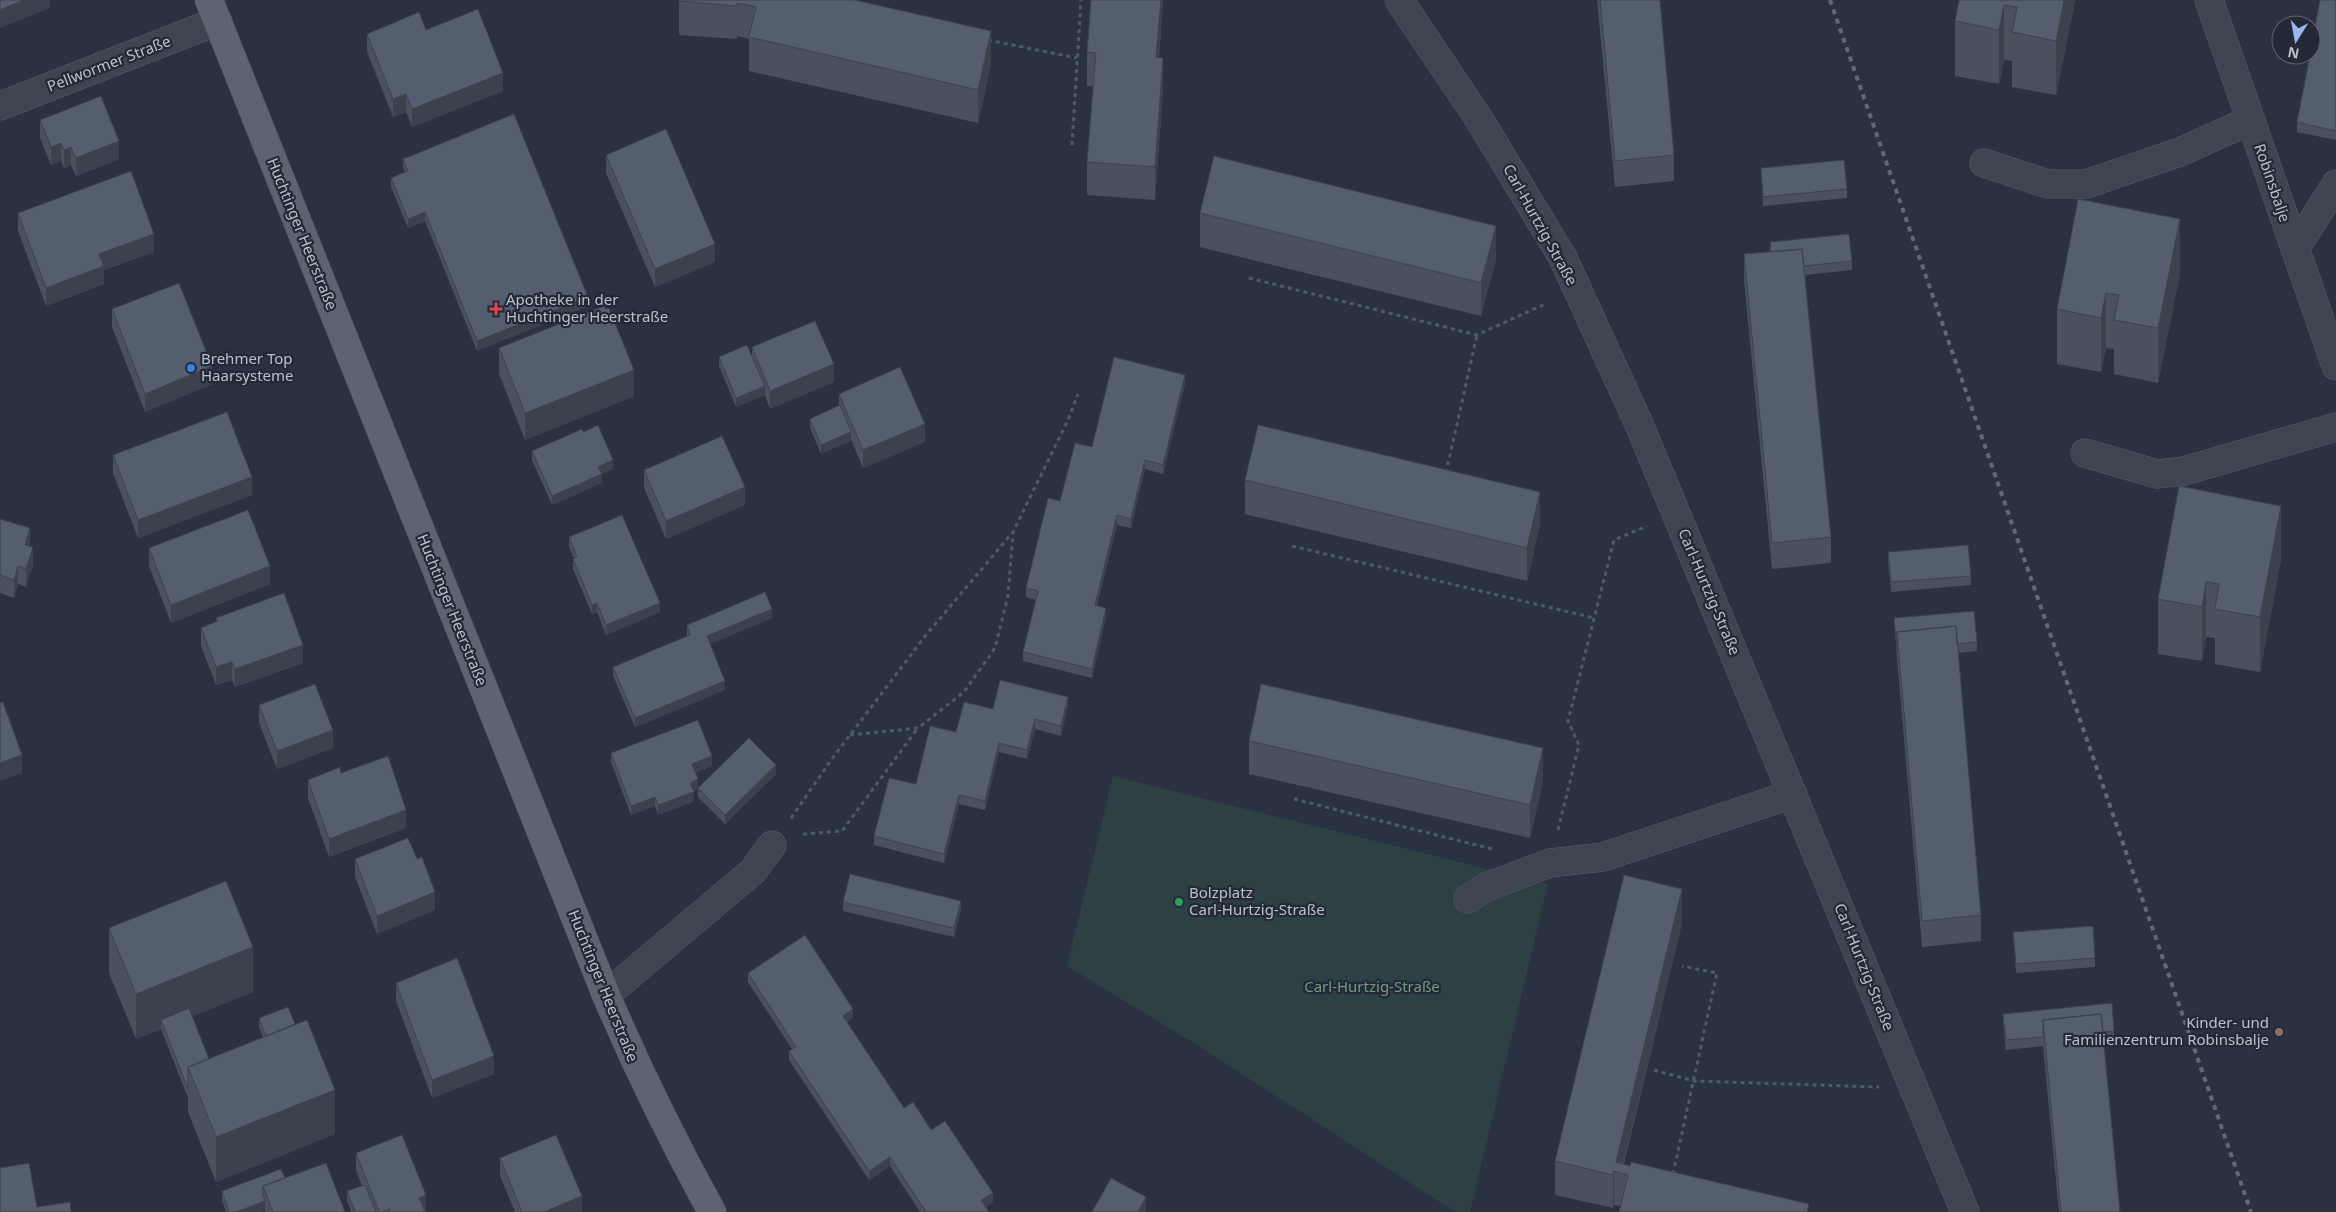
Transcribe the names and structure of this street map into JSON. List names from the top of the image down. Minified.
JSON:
{"streets":{"main road":["Huchtinger Heerstraße"],"street":["Pellwormer Straße","Robinsbalje","Carl-Hurtzig-Straße"]},"crossings":[["Pellwormer Straße","Huchtinger Heerstraße"]],"parks":["Carl-Hurtzig-Straße"],"places":{"health":["Apotheke in der Huchtinger Heerstraße"],"other":["Brehmer Top Haarsysteme","Bolzplatz Carl-Hurtzig-Straße","Kinder- und Familienzentrum Robinsbalje"]},"north":"bottom"}
